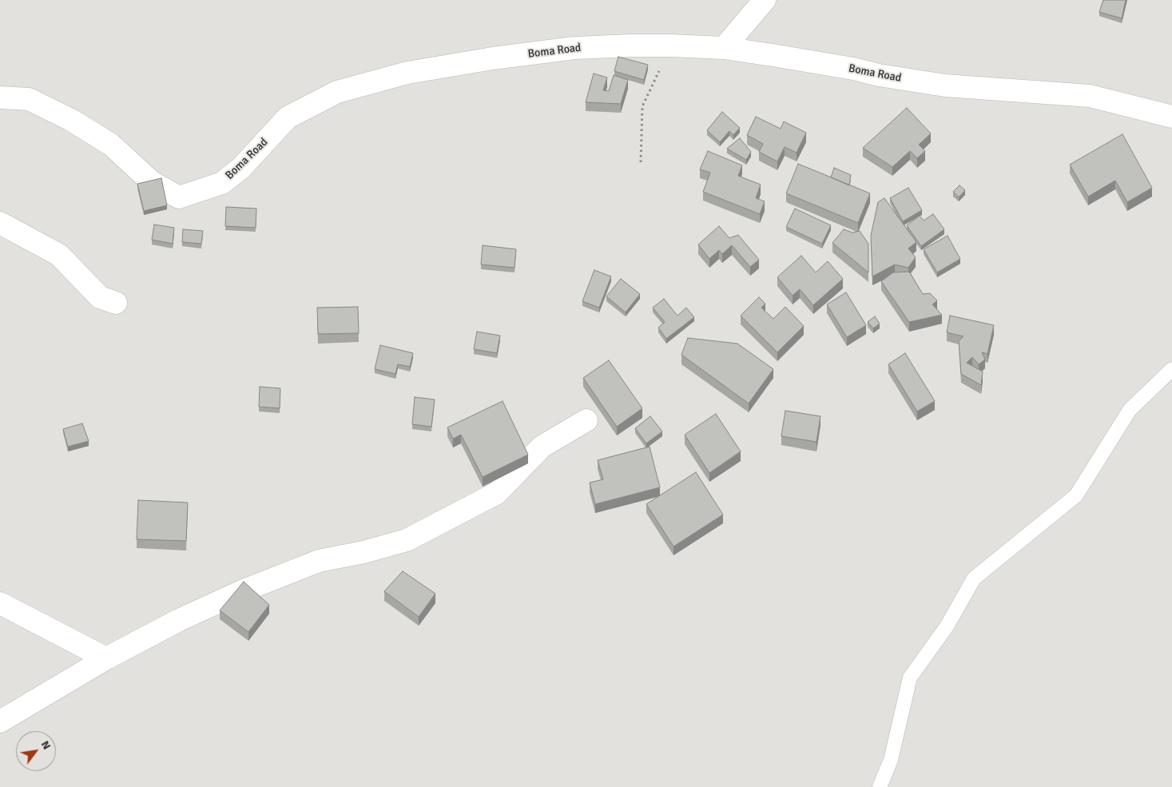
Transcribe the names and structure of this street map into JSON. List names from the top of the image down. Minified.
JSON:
{"streets":{"street":["Boma Road"]},"north":"top right"}
